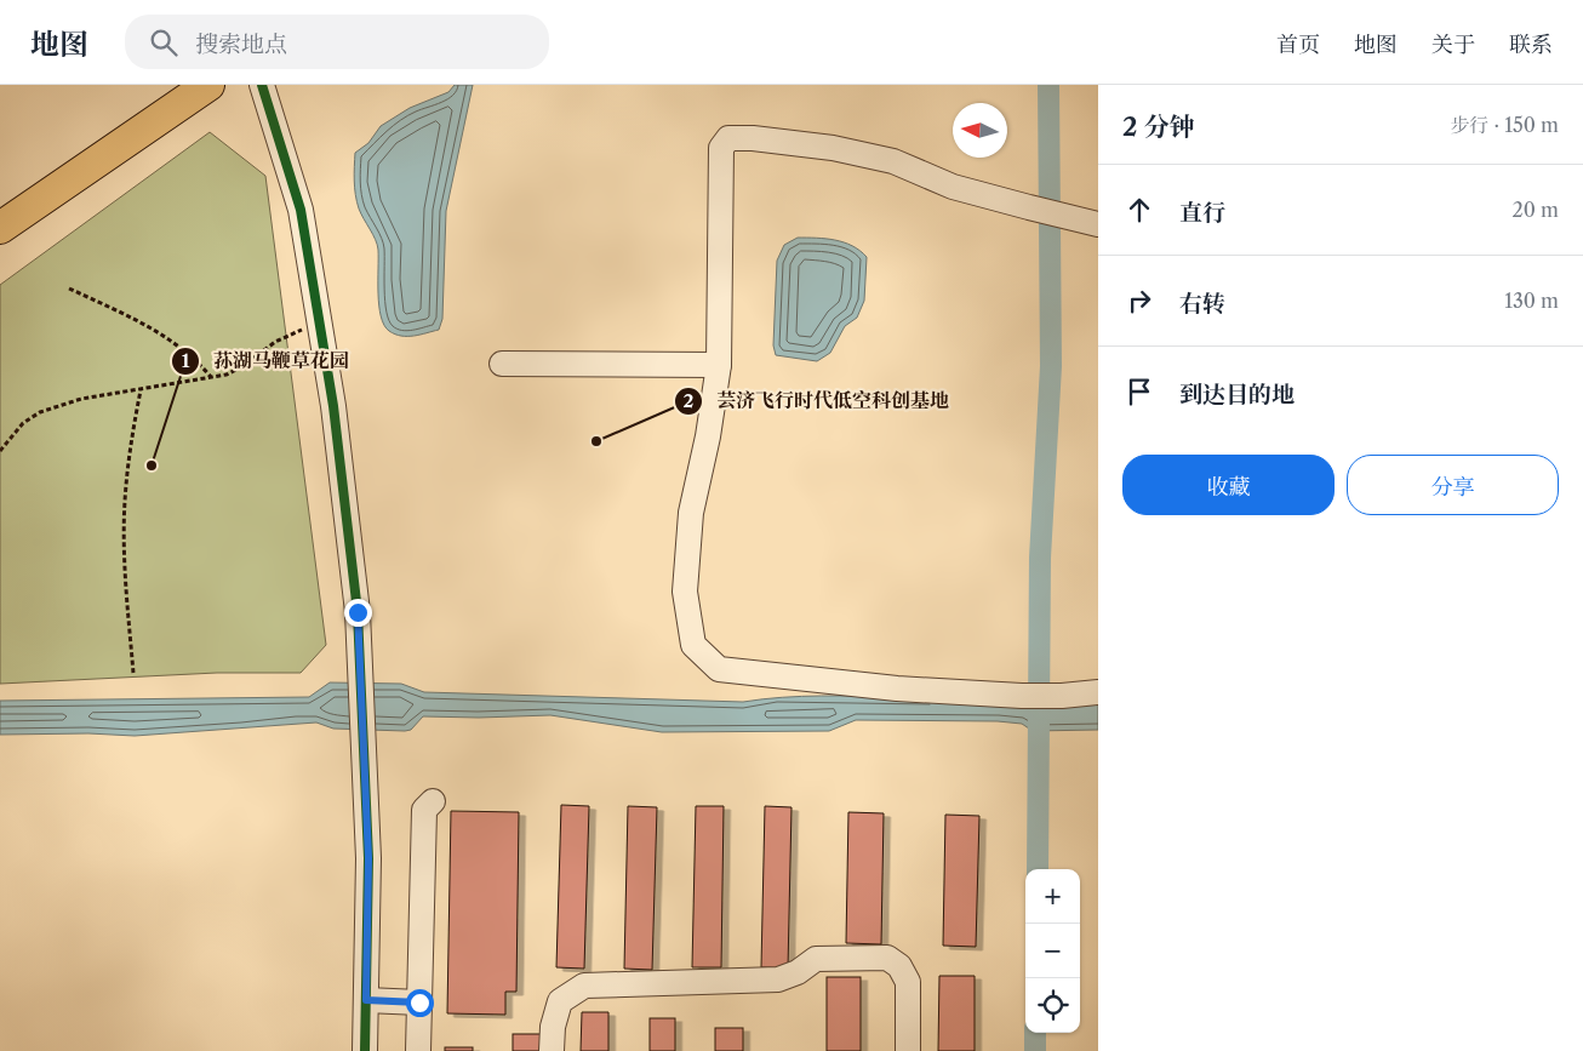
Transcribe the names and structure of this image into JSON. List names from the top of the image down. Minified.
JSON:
{"places":["芸济飞行时代低空科创基地","荪湖马鞭草花园"],"north":"left","page":{"header":"地图","search":"搜索地点","nav":["首页","地图","关于","联系"],"heading":["2 分钟","步行 · 150 m"],"list":[["直行","20 m"],["右转","130 m"],"到达目的地"],"buttons":["收藏","分享"],"map_buttons":["+","−"]}}
